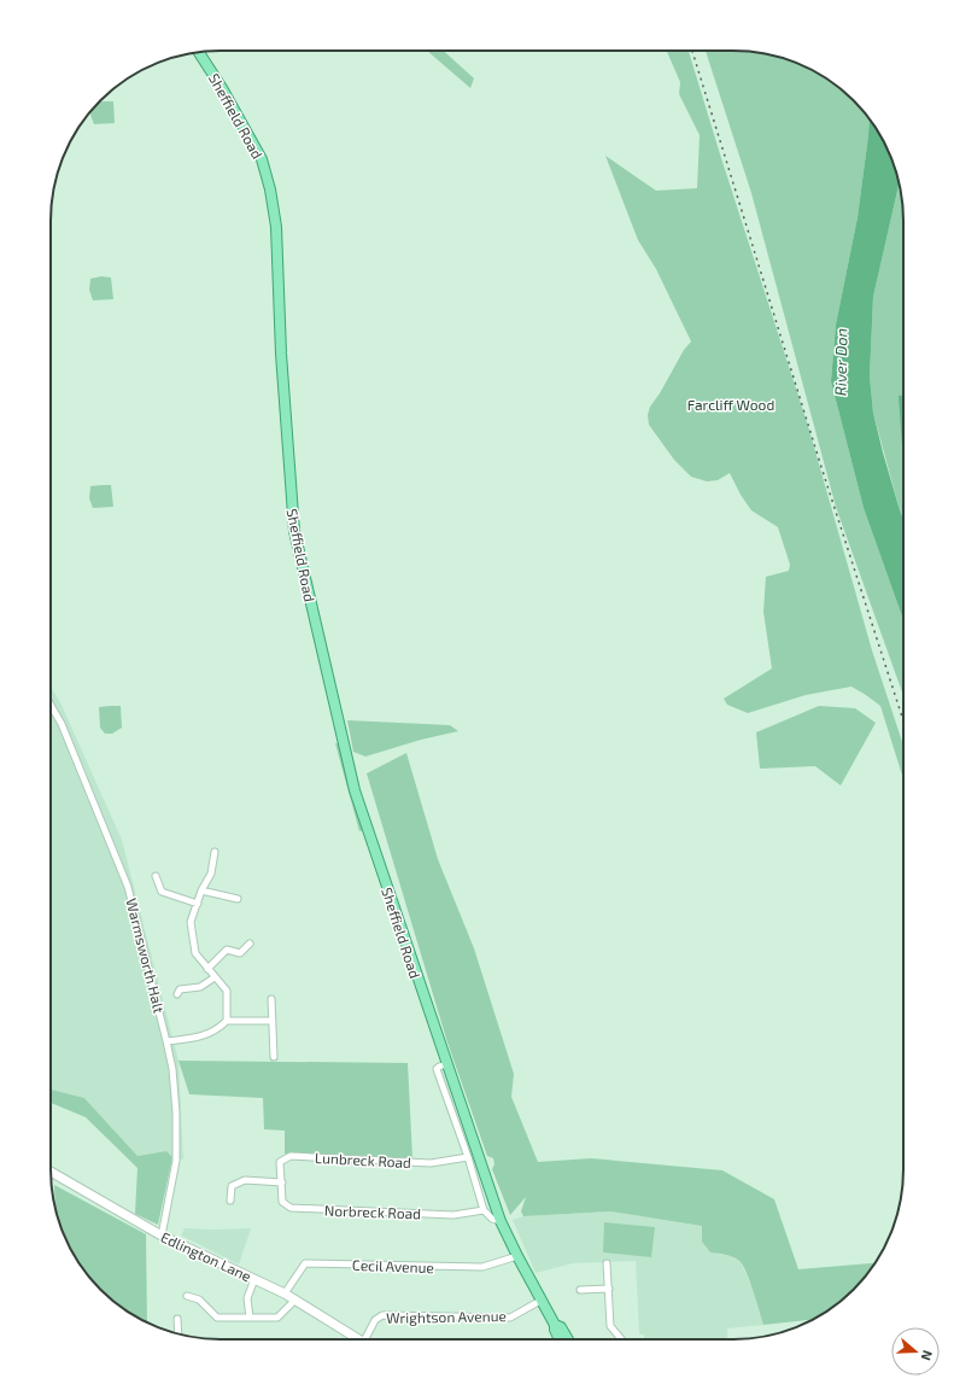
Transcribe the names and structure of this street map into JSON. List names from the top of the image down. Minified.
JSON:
{"streets":{"main road":["Sheffield Road","Edlington Lane"],"street":["Warmsworth Halt","Lunbreck Road","Norbreck Road","Cecil Avenue","Wrightson Avenue"]},"crossings":[["Sheffield Road","Cecil Avenue"],["Sheffield Road","Wrightson Avenue"],["Warmsworth Halt","Edlington Lane"],["Lunbreck Road","Norbreck Road"],["Edlington Lane","Cecil Avenue"]],"water":["River Don"],"parks":["Farcliff Wood"],"north":"right"}
